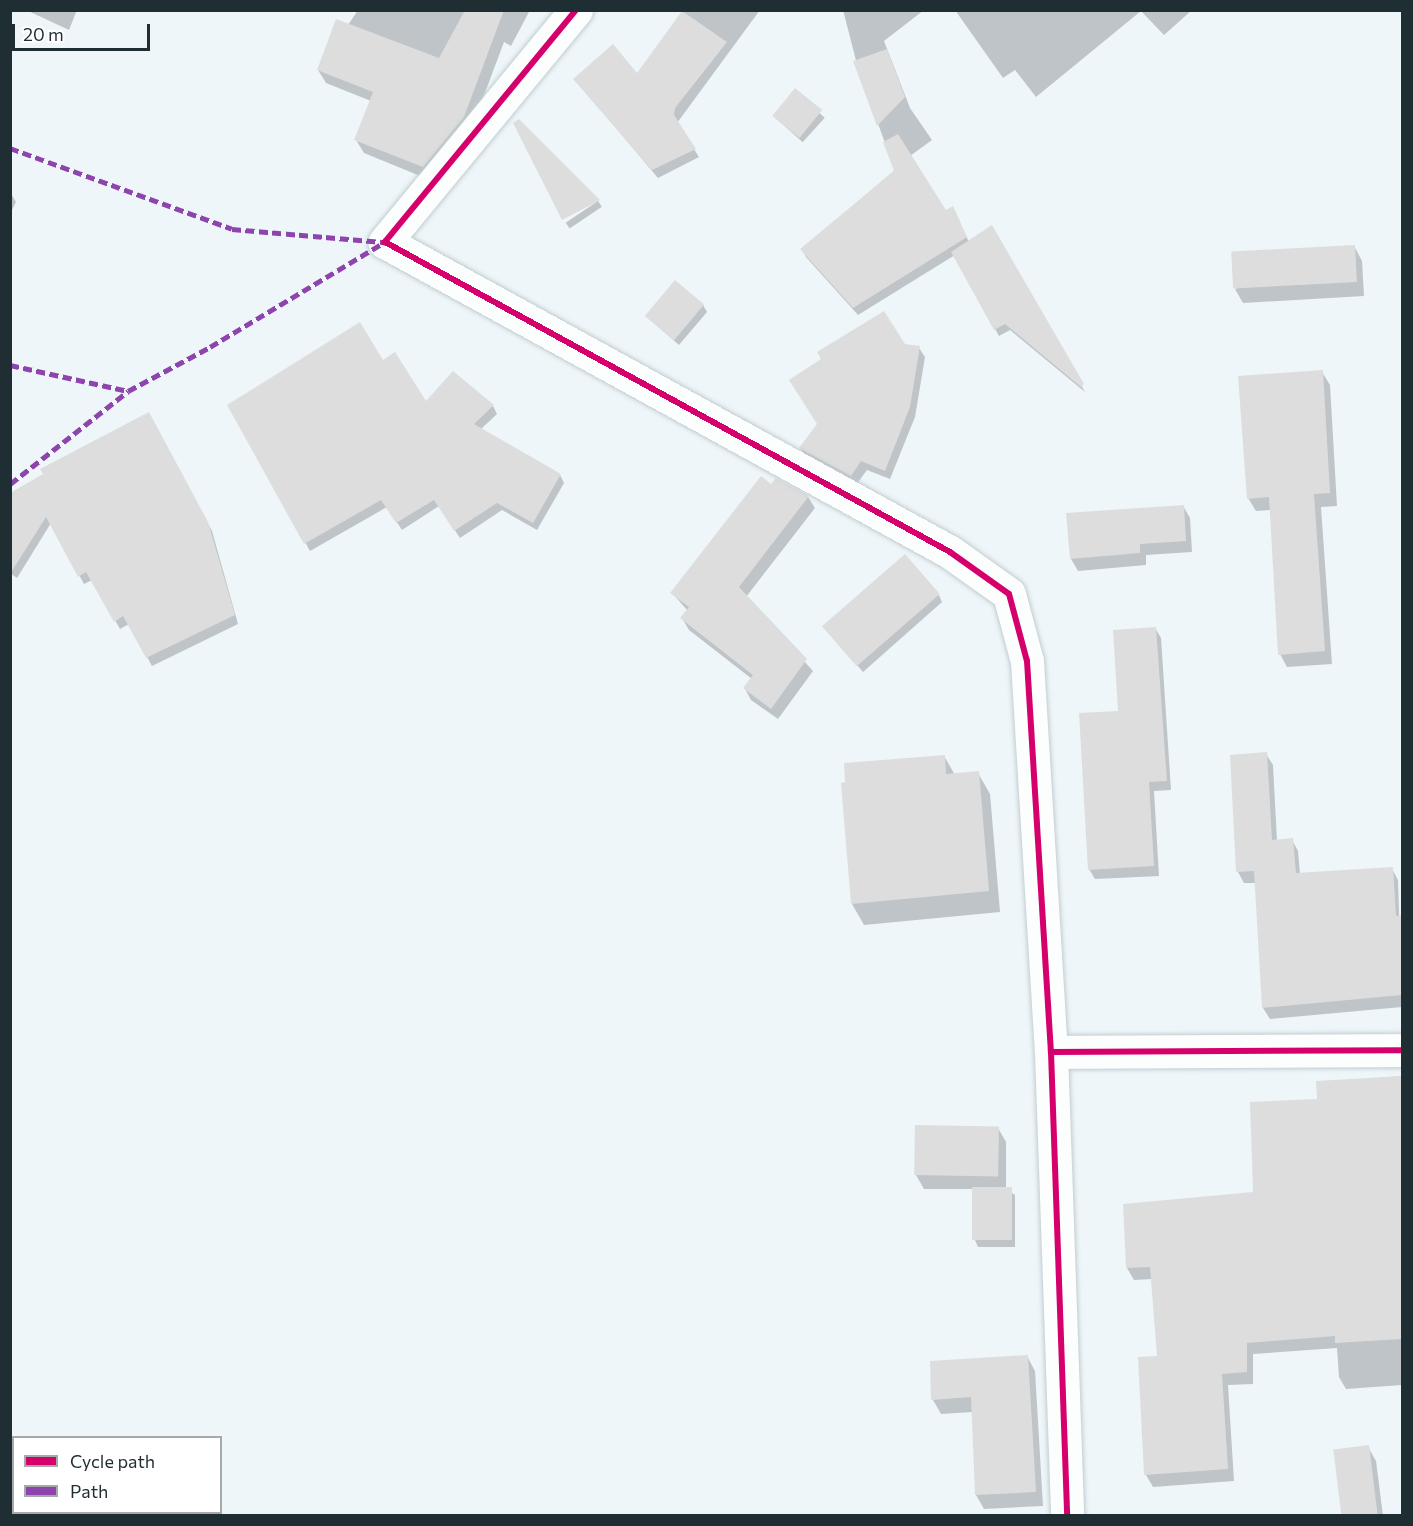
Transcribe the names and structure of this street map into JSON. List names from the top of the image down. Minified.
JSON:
{"legend":["Cycle path","Path"],"scale_bar":"20 m"}
